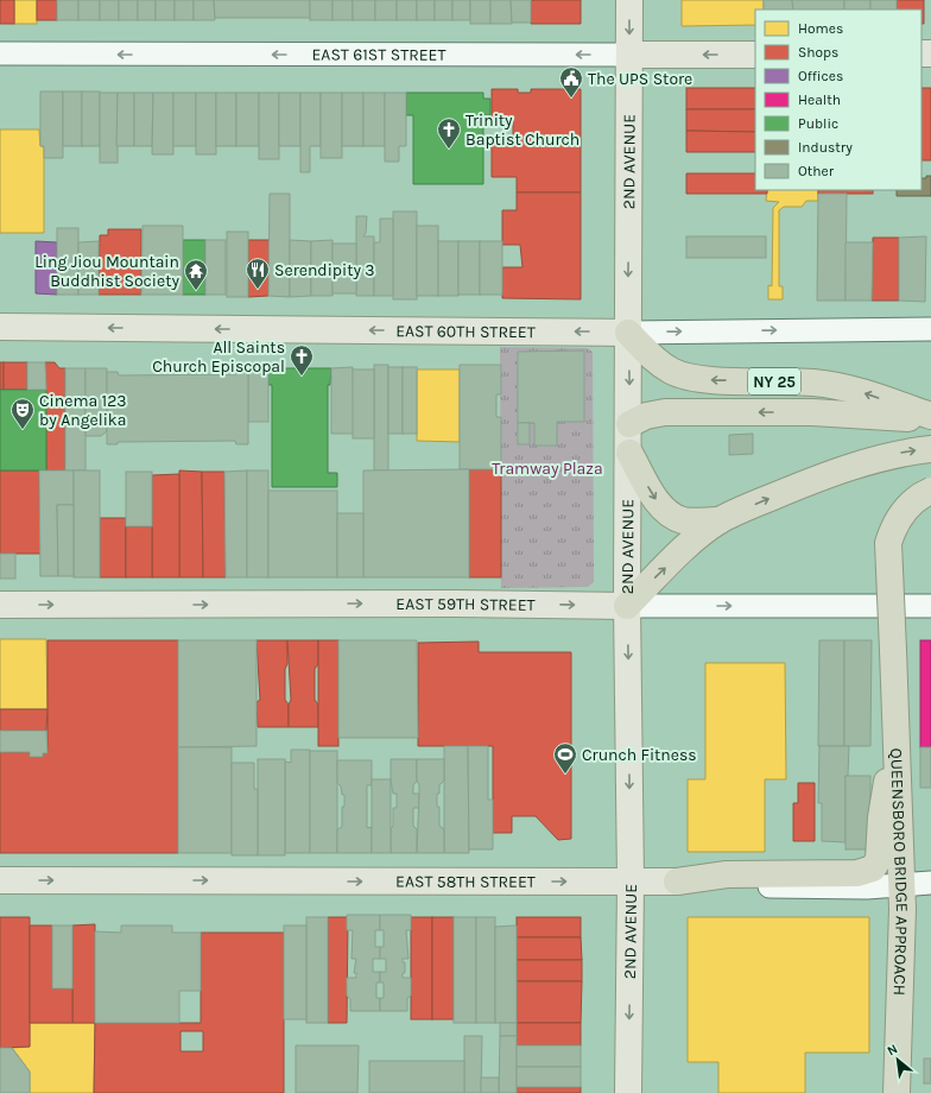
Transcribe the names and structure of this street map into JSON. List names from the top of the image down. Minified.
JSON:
{"streets":{"highway":["NY 25","QUEENSBORO BRIDGE APPROACH"],"main road":["EAST 61ST STREET","2ND AVENUE","EAST 60TH STREET","EAST 59TH STREET","EAST 58TH STREET"]},"crossings":[["EAST 61ST STREET","2ND AVENUE"],["2ND AVENUE","EAST 60TH STREET"],["2ND AVENUE","NY 25"],["2ND AVENUE","EAST 59TH STREET"],["2ND AVENUE","EAST 58TH STREET"],["EAST 60TH STREET","NY 25"],["QUEENSBORO BRIDGE APPROACH","EAST 58TH STREET"]],"one_way":["EAST 61ST STREET","2ND AVENUE","EAST 59TH STREET","EAST 58TH STREET"],"parks":["Tramway Plaza"],"places":{"public building":["The UPS Store"],"church":["Trinity Baptist Church","All Saints Church Episcopal"],"restaurant":["Serendipity 3"],"temple":["Ling Jiou Mountain Buddhist Society"],"theatre":["Cinema 123 by Angelika"],"sports":["Crunch Fitness"]},"legend":["Homes","Shops","Offices","Health","Public","Industry","Other"],"north":"top left"}
